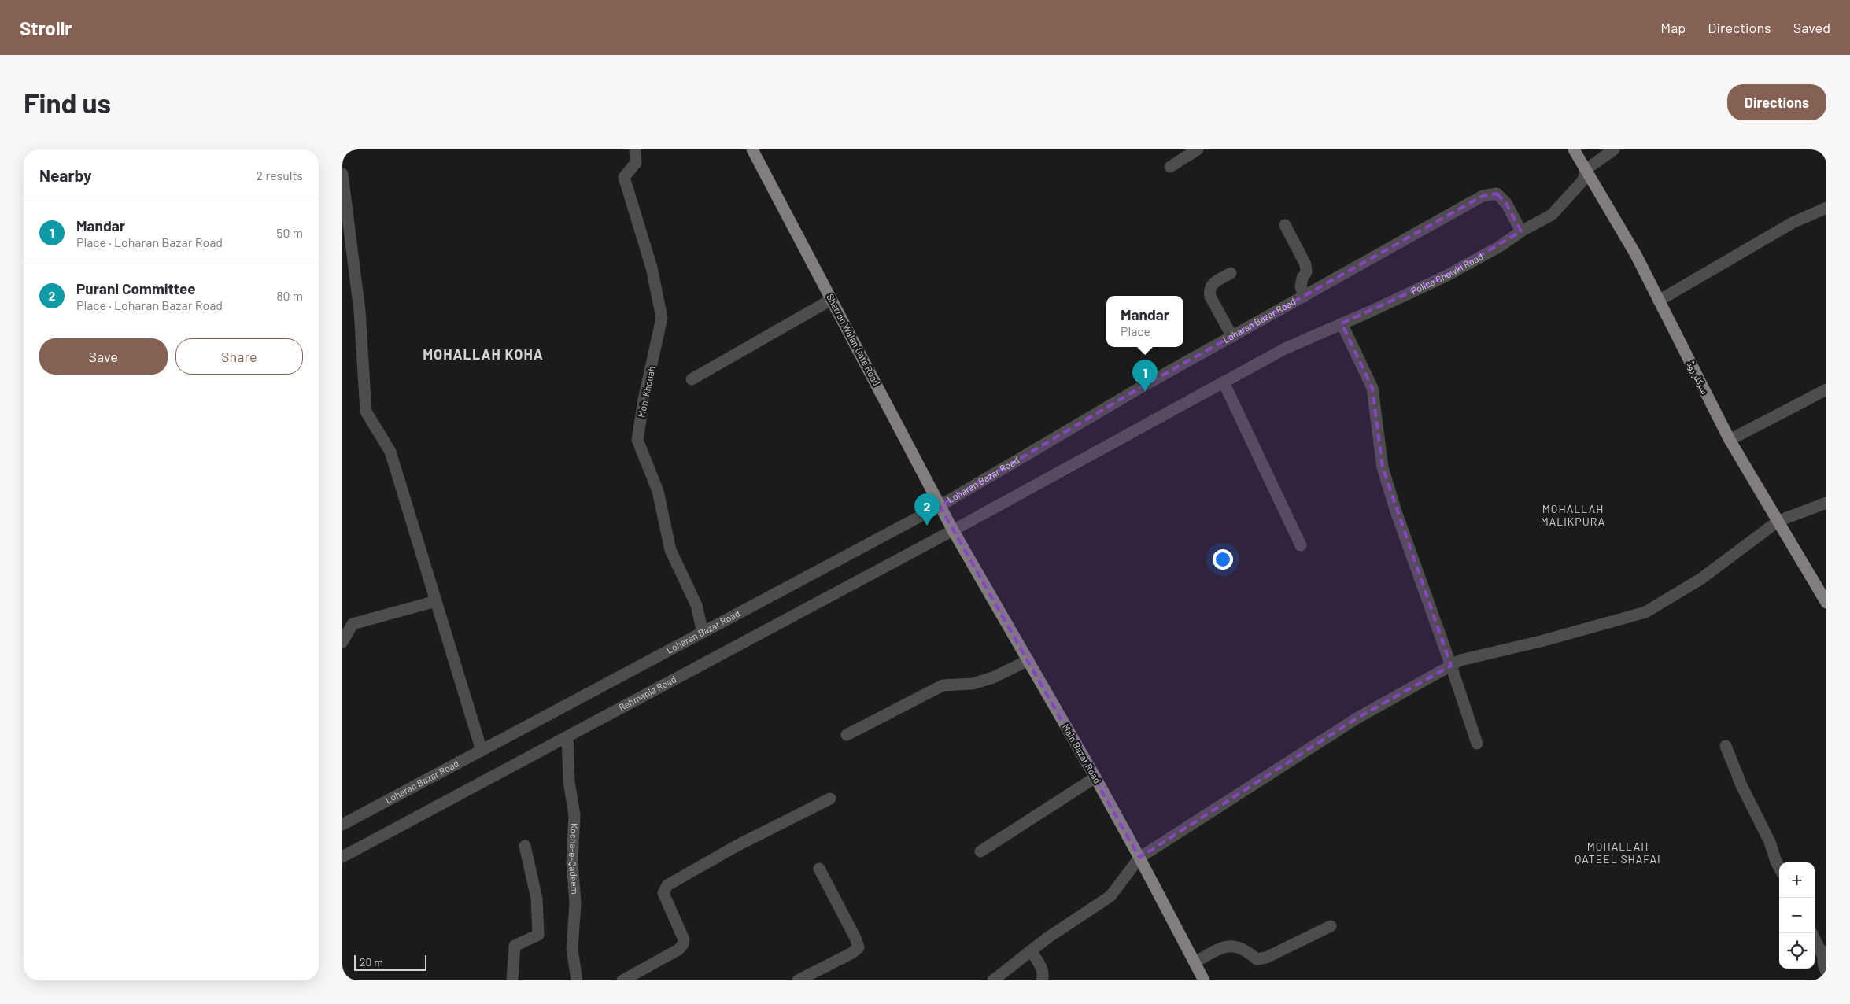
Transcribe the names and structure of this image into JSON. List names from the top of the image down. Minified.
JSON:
{"streets":{"main road":["Sherran Walan Gate Road","سرکلر روڈ","Main Bazar Road"],"street":["Police Chowki Road","Loharan Bazar Road","Moh. Khouah","Rehmania Road","Kocha-e-Qadeem"]},"crossings":[["Police Chowki Road","Loharan Bazar Road"],["Police Chowki Road","سرکلر روڈ"],["Loharan Bazar Road","Sherran Walan Gate Road"],["Loharan Bazar Road","Moh. Khouah"],["Sherran Walan Gate Road","Rehmania Road"],["Sherran Walan Gate Road","Main Bazar Road"],["Rehmania Road","Main Bazar Road"],["Rehmania Road","Kocha-e-Qadeem"]],"districts":["MOHALLAH KOHA","MOHALLAH MALIKPURA","MOHALLAH QATEEL SHAFAI"],"scale_bar":"20 m","page":{"header":"Strollr","nav":["Map","Directions","Saved"],"buttons":["Directions",["Save","Share"]],"title":"Find us","heading":["Nearby","2 results"],"list":[{"mark":"1","name":"Mandar","note":"Place · Loharan Bazar Road","value":"50 m"},{"mark":"2","name":"Purani Committee","note":"Place · Loharan Bazar Road","value":"80 m"}],"popup":["Mandar","Place"],"pins":["1","2"],"map_buttons":["+","−"],"scale":"20 m"}}
